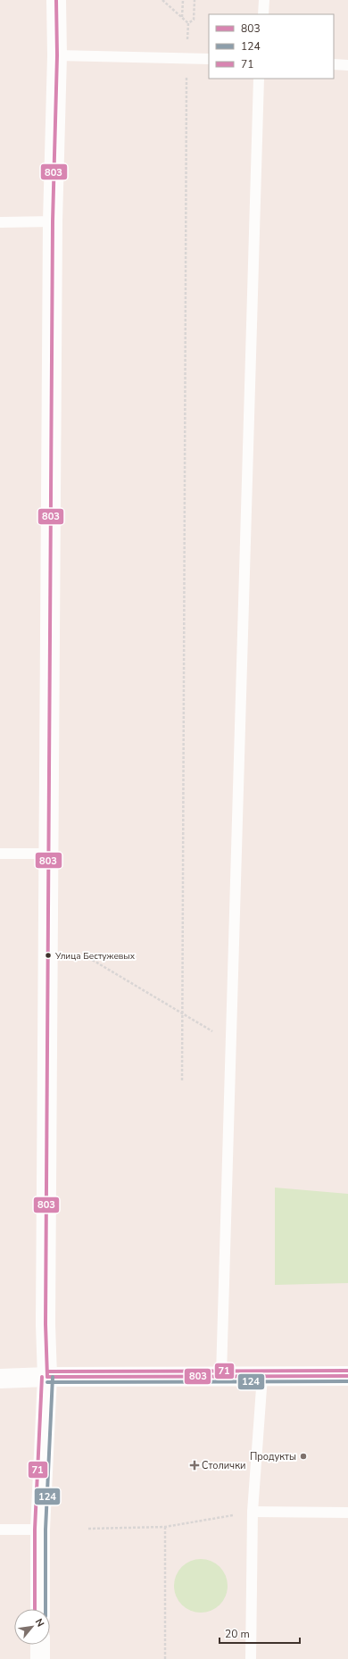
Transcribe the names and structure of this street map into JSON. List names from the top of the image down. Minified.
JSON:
{"places":{"other":["Улица Бестужевых","Продукты"],"health":["Столички"]},"lines":["transit line 803","transit line 71","transit line 124"],"legend":["803","124","71"],"scale_bar":"20 m","north":"top right"}
